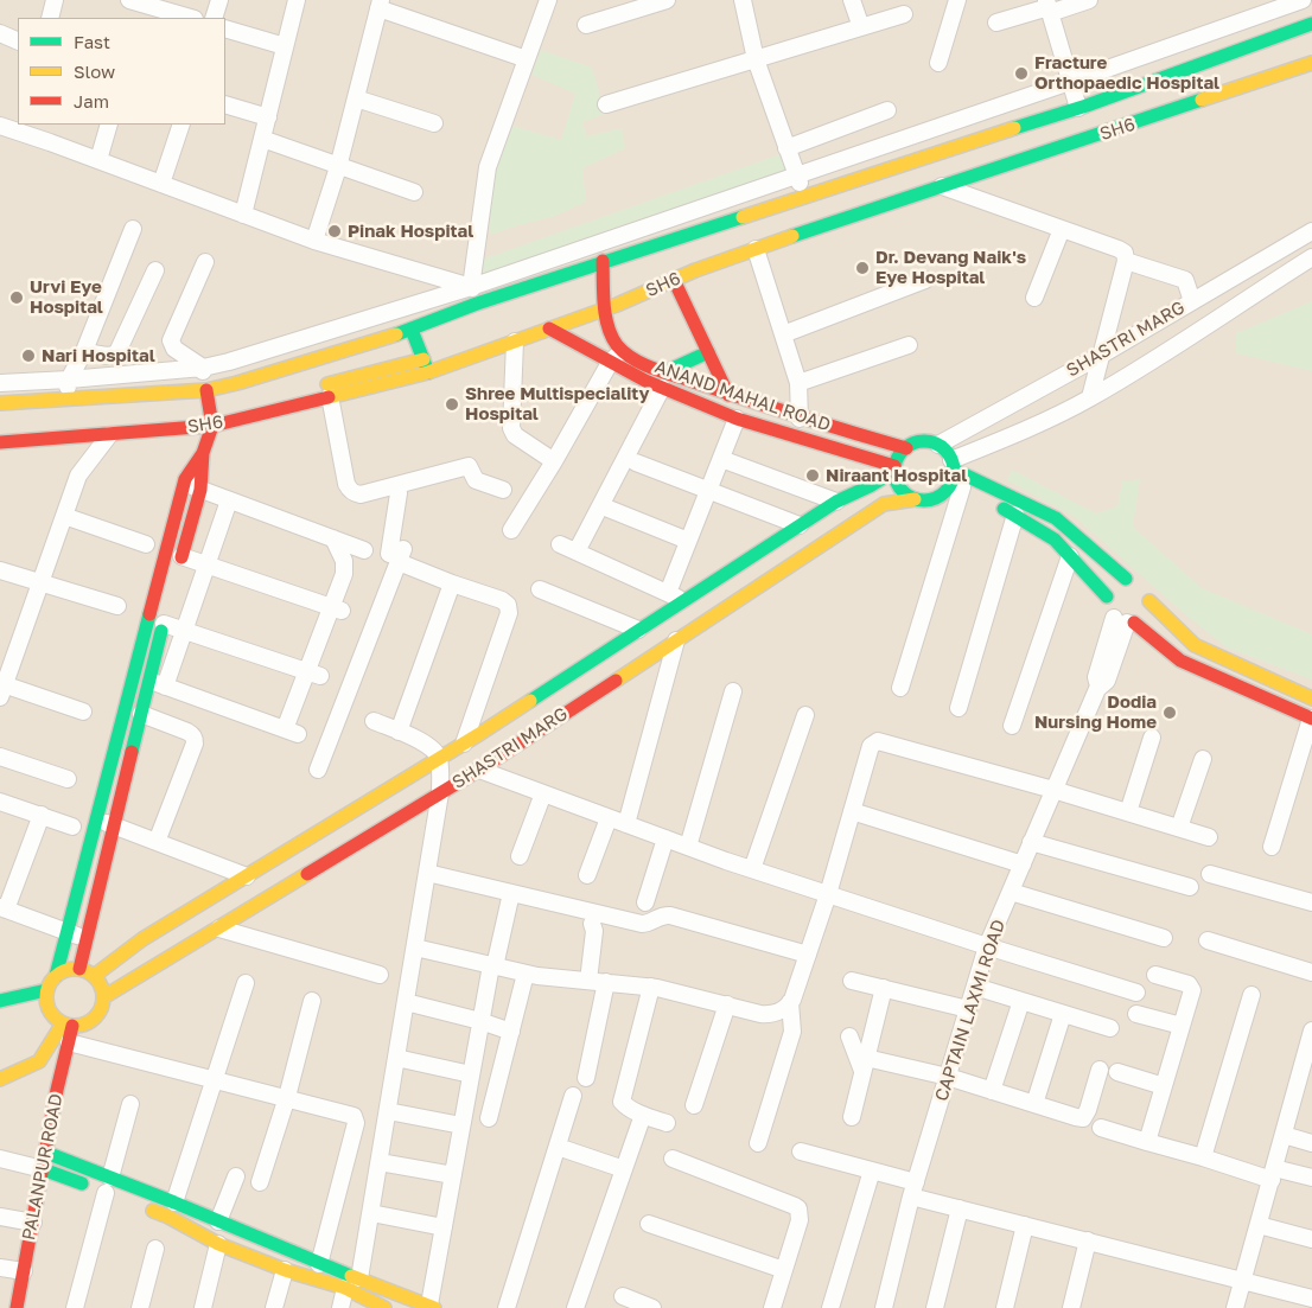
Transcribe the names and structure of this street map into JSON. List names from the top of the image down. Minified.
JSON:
{"streets":{"main road":["SH6","SHASTRI MARG","ANAND MAHAL ROAD","PALANPUR ROAD"],"street":["CAPTAIN LAXMI ROAD"]},"crossings":[["SH6","ANAND MAHAL ROAD"],["SHASTRI MARG","ANAND MAHAL ROAD"],["SHASTRI MARG","PALANPUR ROAD"]],"places":["Fracture Orthopaedic Hospital","Pinak Hospital","Dr. Devang Naik's Eye Hospital","Urvi Eye Hospital","Nari Hospital","Shree Multispeciality Hospital","Niraant Hospital","Dodia Nursing Home"],"legend":["Fast","Slow","Jam"]}
